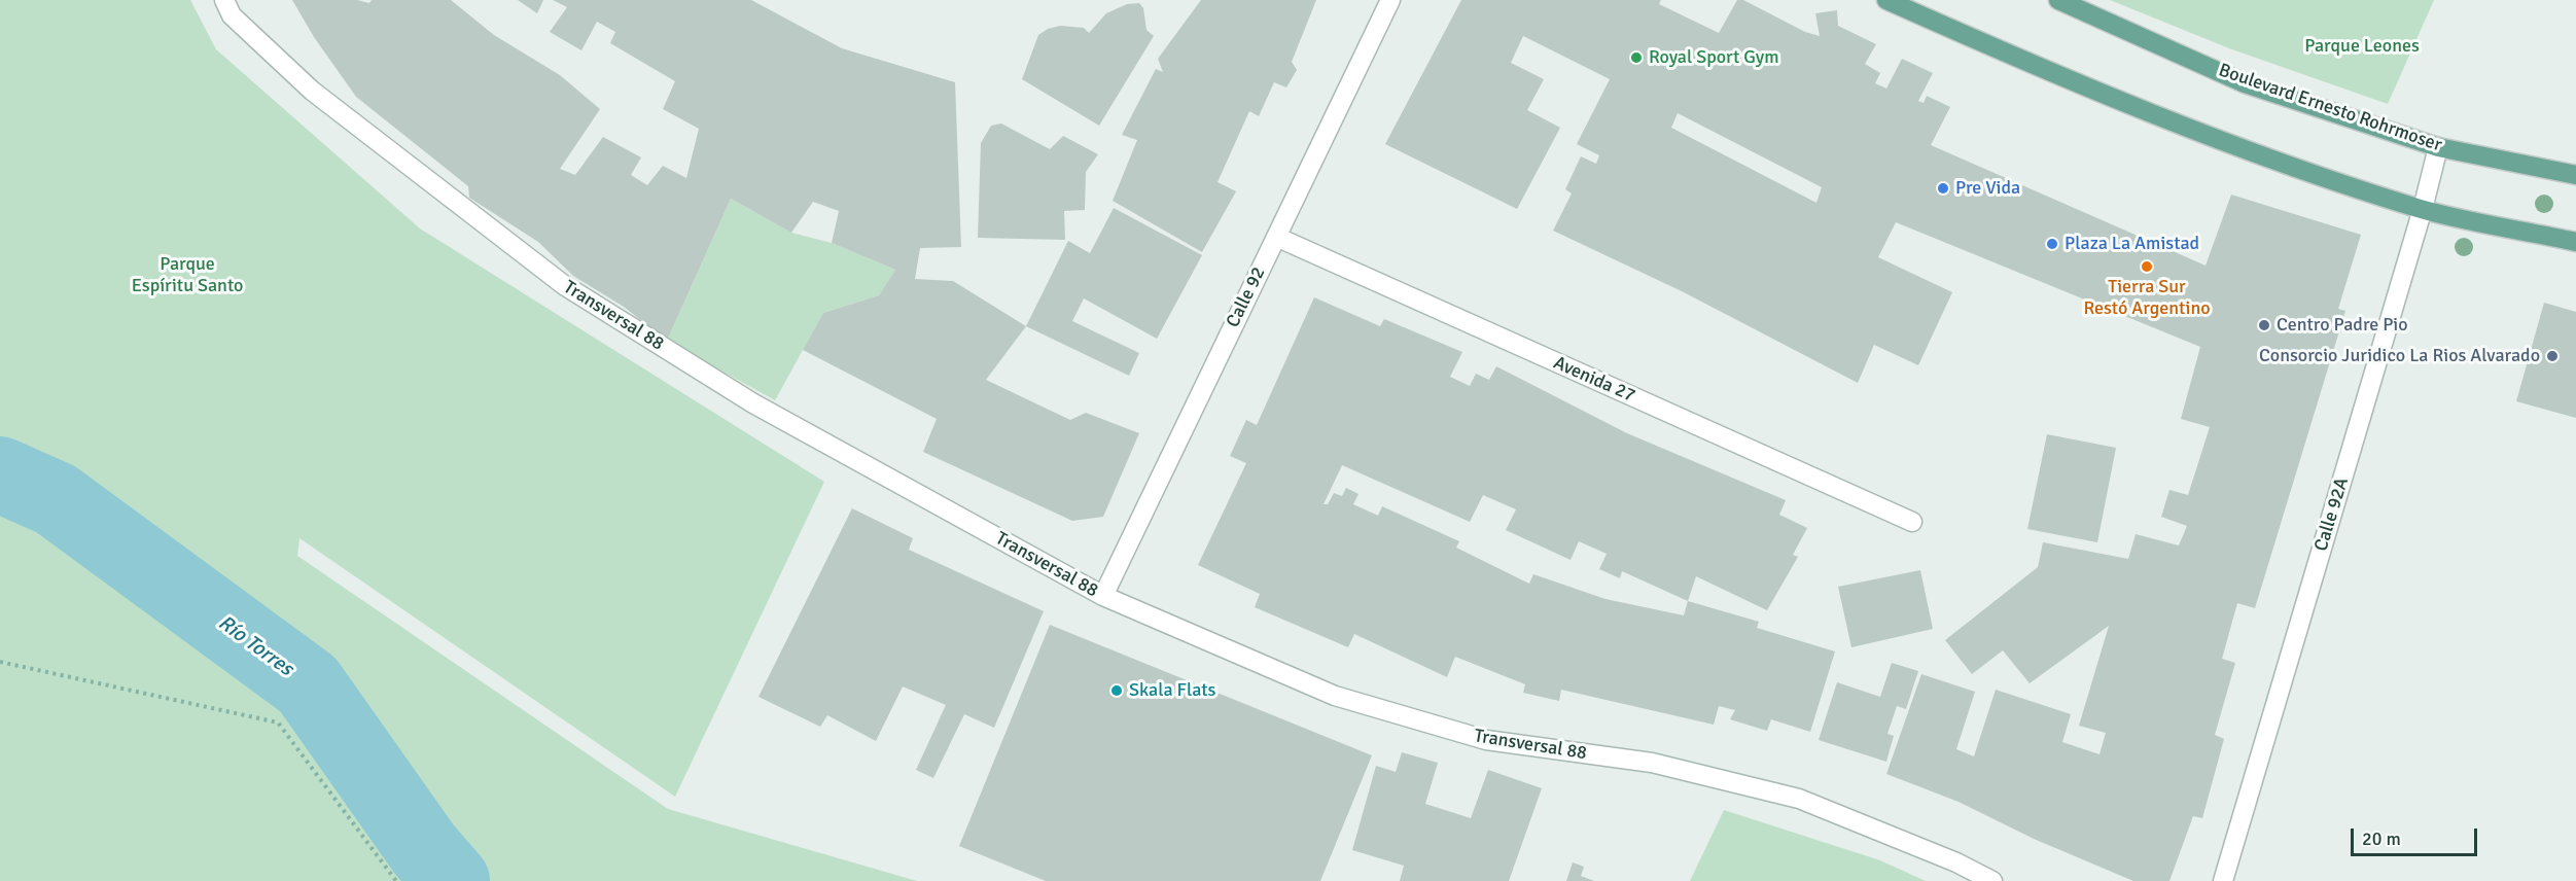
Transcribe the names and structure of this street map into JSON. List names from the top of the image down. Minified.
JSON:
{"streets":{"main road":["Boulevard Ernesto Rohrmoser"],"street":["Calle 92","Transversal 88","Avenida 27","Calle 92A"]},"crossings":[["Boulevard Ernesto Rohrmoser","Calle 92A"],["Calle 92","Transversal 88"],["Calle 92","Avenida 27"]],"water":["Río Torres"],"parks":["Parque Leones","Parque Espíritu Santo"],"places":["Royal Sport Gym","Pre Vida","Plaza La Amistad","Tierra Sur Restó Argentino","Centro Padre Pio","Consorcio Juridico La Rios Alvarado","Skala Flats"],"scale_bar":"20 m"}
